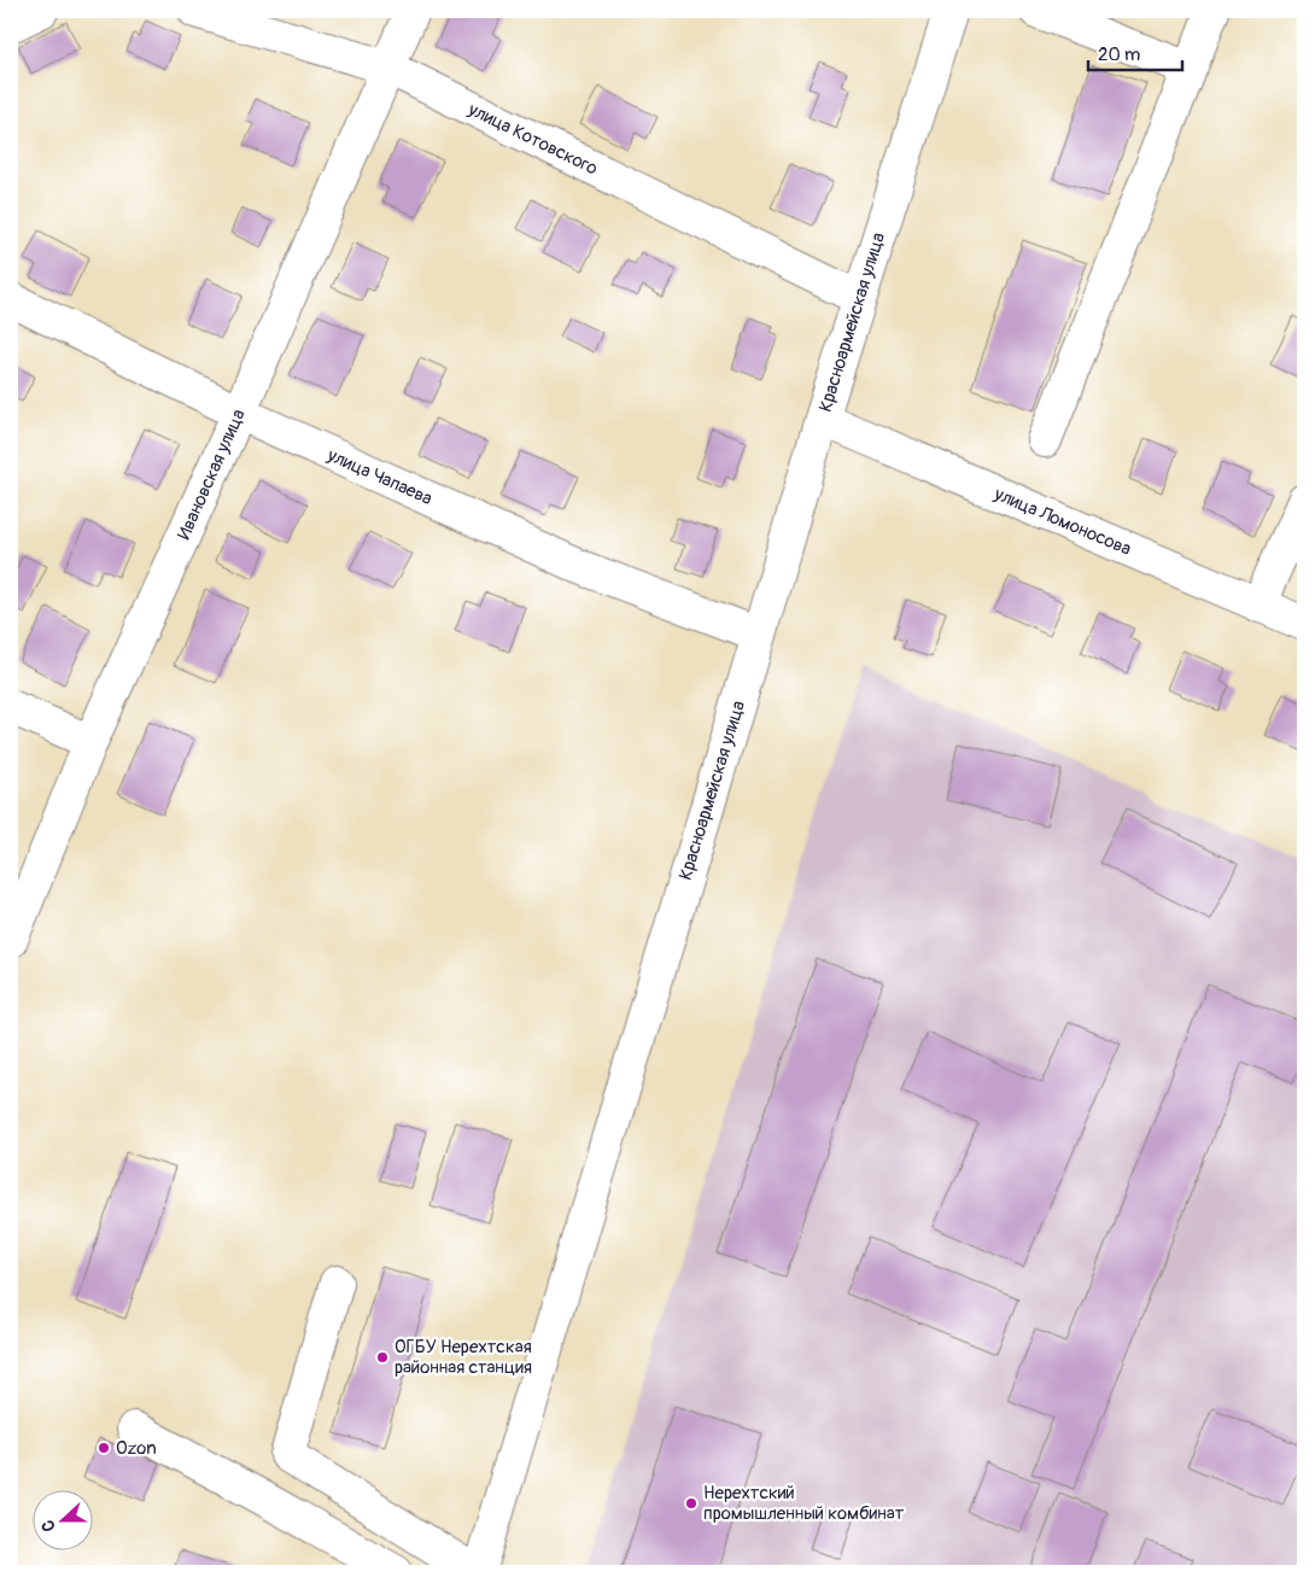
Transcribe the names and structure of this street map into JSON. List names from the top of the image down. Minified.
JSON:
{"streets":{"street":["улица Котовского","Красноармейская улица","Ивановская улица","улица Чапаева","улица Ломоносова"]},"crossings":[["улица Котовского","Красноармейская улица"],["улица Котовского","Ивановская улица"],["Красноармейская улица","улица Чапаева"],["Красноармейская улица","улица Ломоносова"],["Ивановская улица","улица Чапаева"]],"places":["ОГБУ Нерехтская районная станция","Ozon","Нерехтский промышленный комбинат"],"scale_bar":"20 m","north":"left"}
